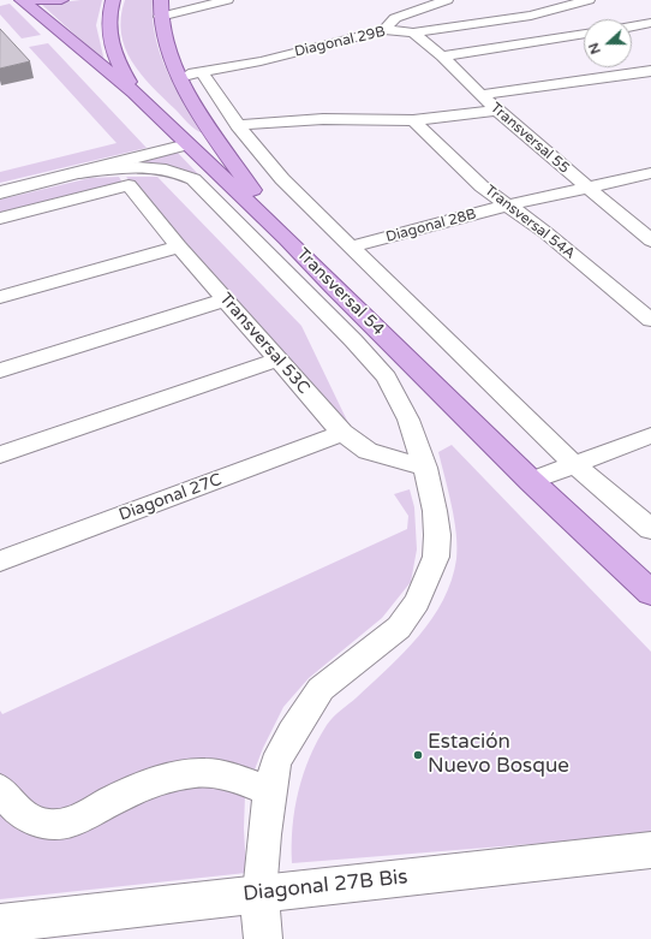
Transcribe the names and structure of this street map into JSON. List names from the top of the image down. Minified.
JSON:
{"streets":{"main road":["Transversal 54"],"street":["Diagonal 29B","Transversal 55","Transversal 54A","Diagonal 28B","Transversal 53C","Diagonal 27C","Diagonal 27B Bis"]},"crossings":[["Diagonal 29B","Transversal 55"],["Transversal 55","Diagonal 28B"],["Transversal 54A","Diagonal 28B"],["Transversal 53C","Diagonal 27C"]],"places":["Estación Nuevo Bosque"],"north":"left"}
